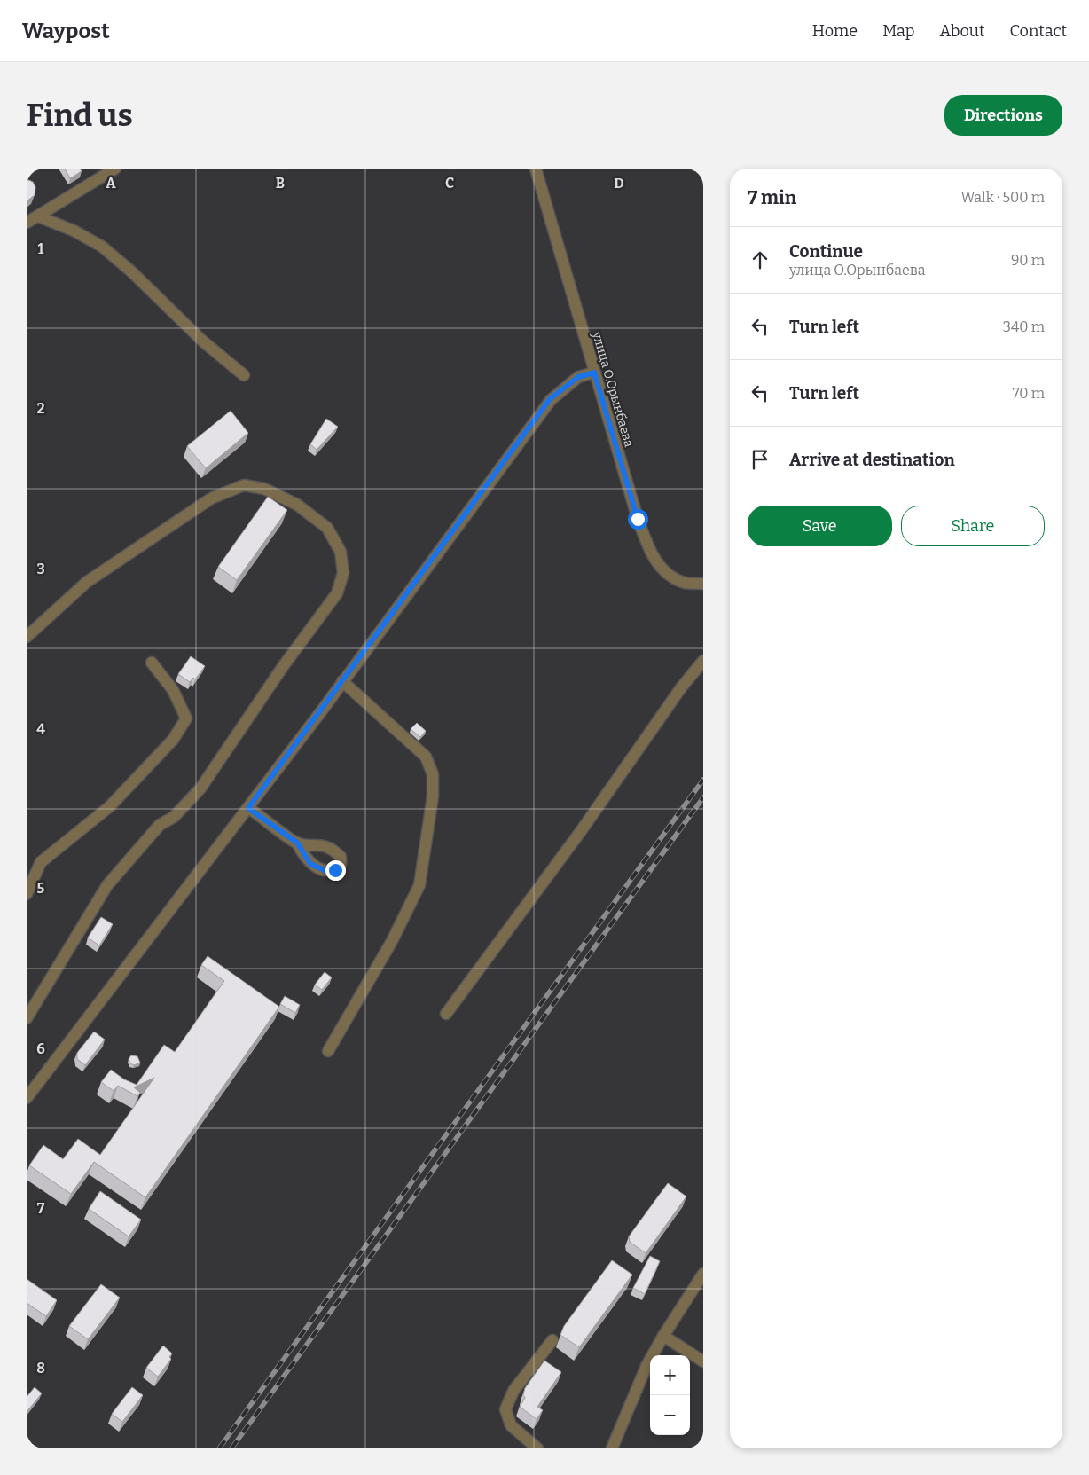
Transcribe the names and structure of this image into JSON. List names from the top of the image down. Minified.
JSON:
{"streets":{"street":["улица О.Орынбаева"]},"page":{"header":"Waypost","nav":["Home","Map","About","Contact"],"buttons":["Directions",["Save","Share"]],"title":"Find us","heading":["7 min","Walk · 500 m"],"list":[["Continue","улица О.Орынбаева","90 m"],["Turn left","340 m"],["Turn left","70 m"],"Arrive at destination"],"map_buttons":["+","−"]},"grid":{"columns":["A","B","C","D"],"rows":["1","2","3","4","5","6","7","8"]}}
